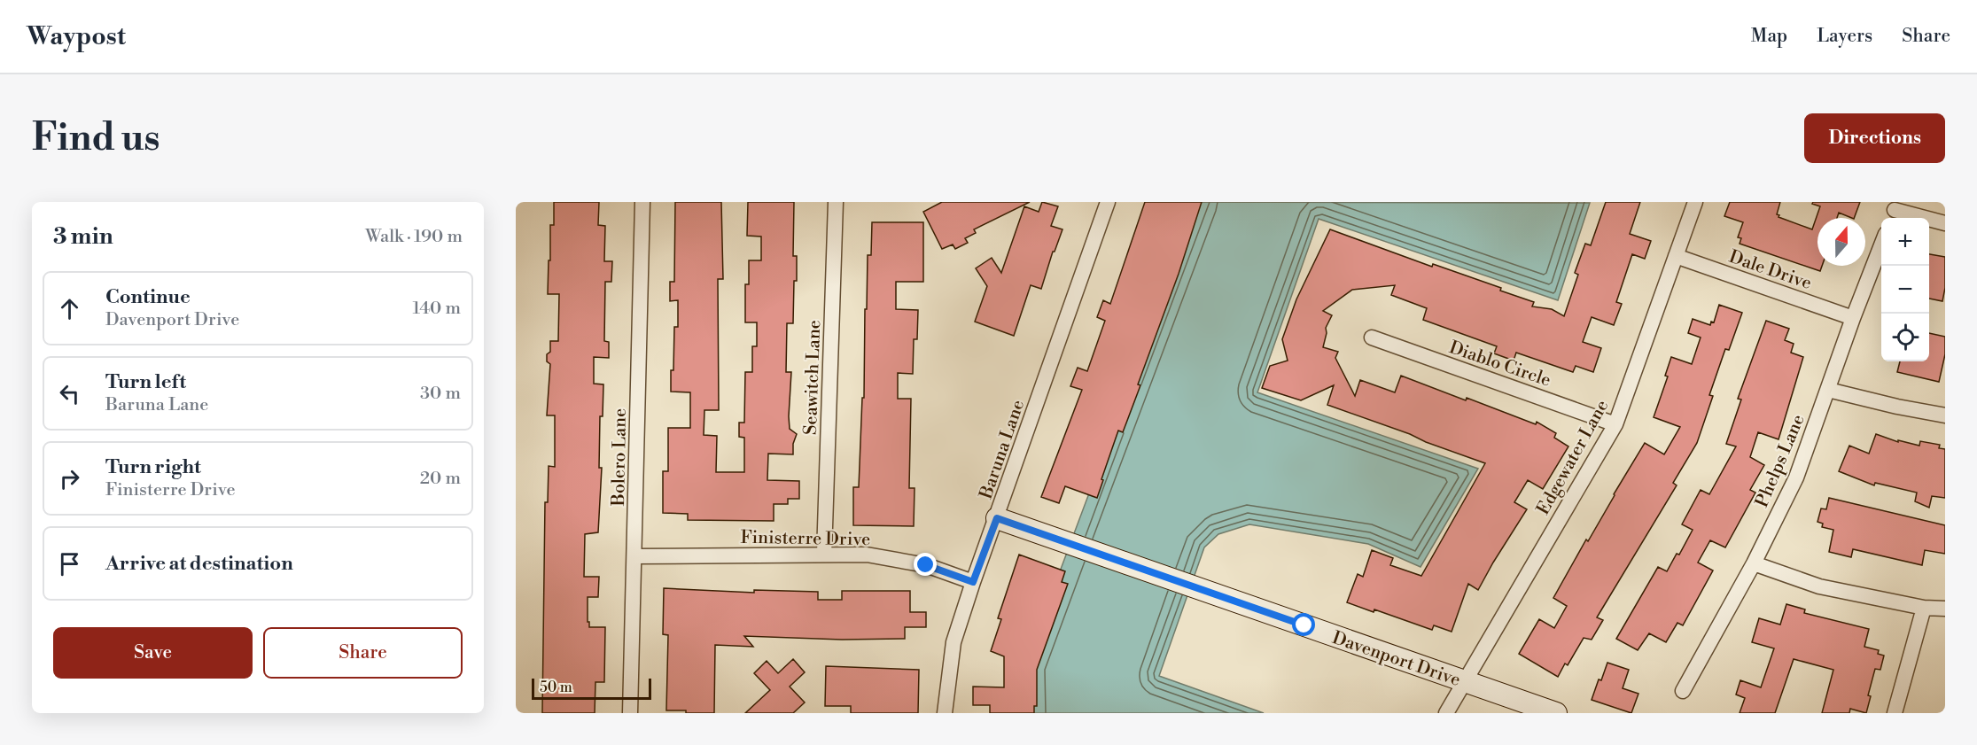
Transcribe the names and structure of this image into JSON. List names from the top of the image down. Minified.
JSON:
{"streets":{"street":["Dale Drive","Diablo Circle","Seawitch Lane","Baruna Lane","Bolero Lane","Edgewater Lane","Phelps Lane","Finisterre Drive","Davenport Drive"]},"crossings":[["Dale Drive","Edgewater Lane"],["Dale Drive","Phelps Lane"],["Diablo Circle","Edgewater Lane"],["Seawitch Lane","Finisterre Drive"],["Baruna Lane","Finisterre Drive"],["Baruna Lane","Davenport Drive"],["Bolero Lane","Finisterre Drive"],["Edgewater Lane","Davenport Drive"]],"scale_bar":"50 m","north":"top","page":{"header":"Waypost","nav":["Map","Layers","Share"],"buttons":["Directions",["Save","Share"]],"title":"Find us","heading":["3 min","Walk · 190 m"],"map_buttons":["+","−"],"list":[["Continue","Davenport Drive","140 m"],["Turn left","Baruna Lane","30 m"],["Turn right","Finisterre Drive","20 m"],"Arrive at destination"],"scale":"50 m"}}
